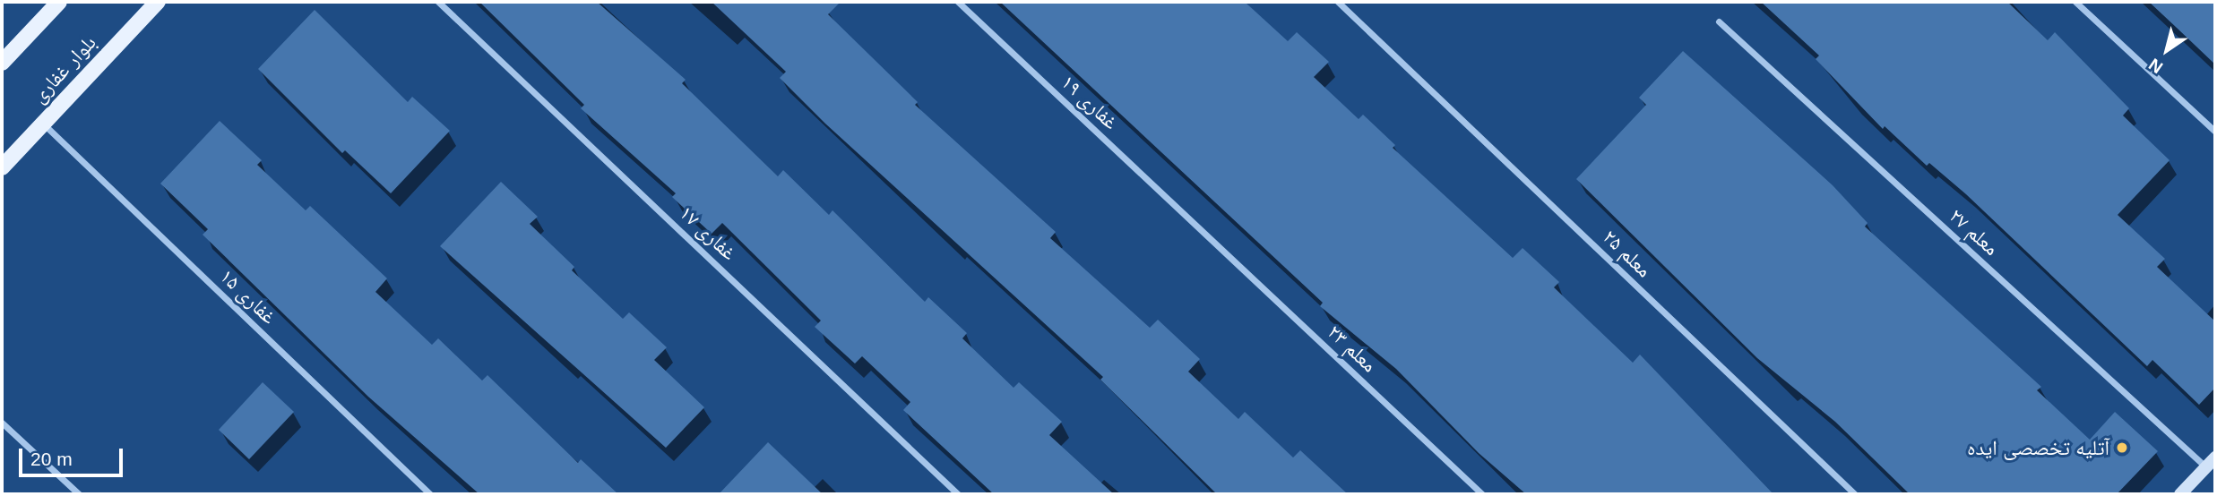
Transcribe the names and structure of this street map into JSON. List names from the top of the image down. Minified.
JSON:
{"streets":{"main road":["بلوار غفاری"],"street":["غفاری ۱۹","معلم ۲۷","غفاری ۱۷","معلم ۲۵","غفاری ۱۵","معلم ۲۳"]},"crossings":[["بلوار غفاری","غفاری ۱۵"],["غفاری ۱۹","معلم ۲۳"]],"places":["آتلیه تخصصی ایده"],"scale_bar":"20 m","north":"bottom left"}
